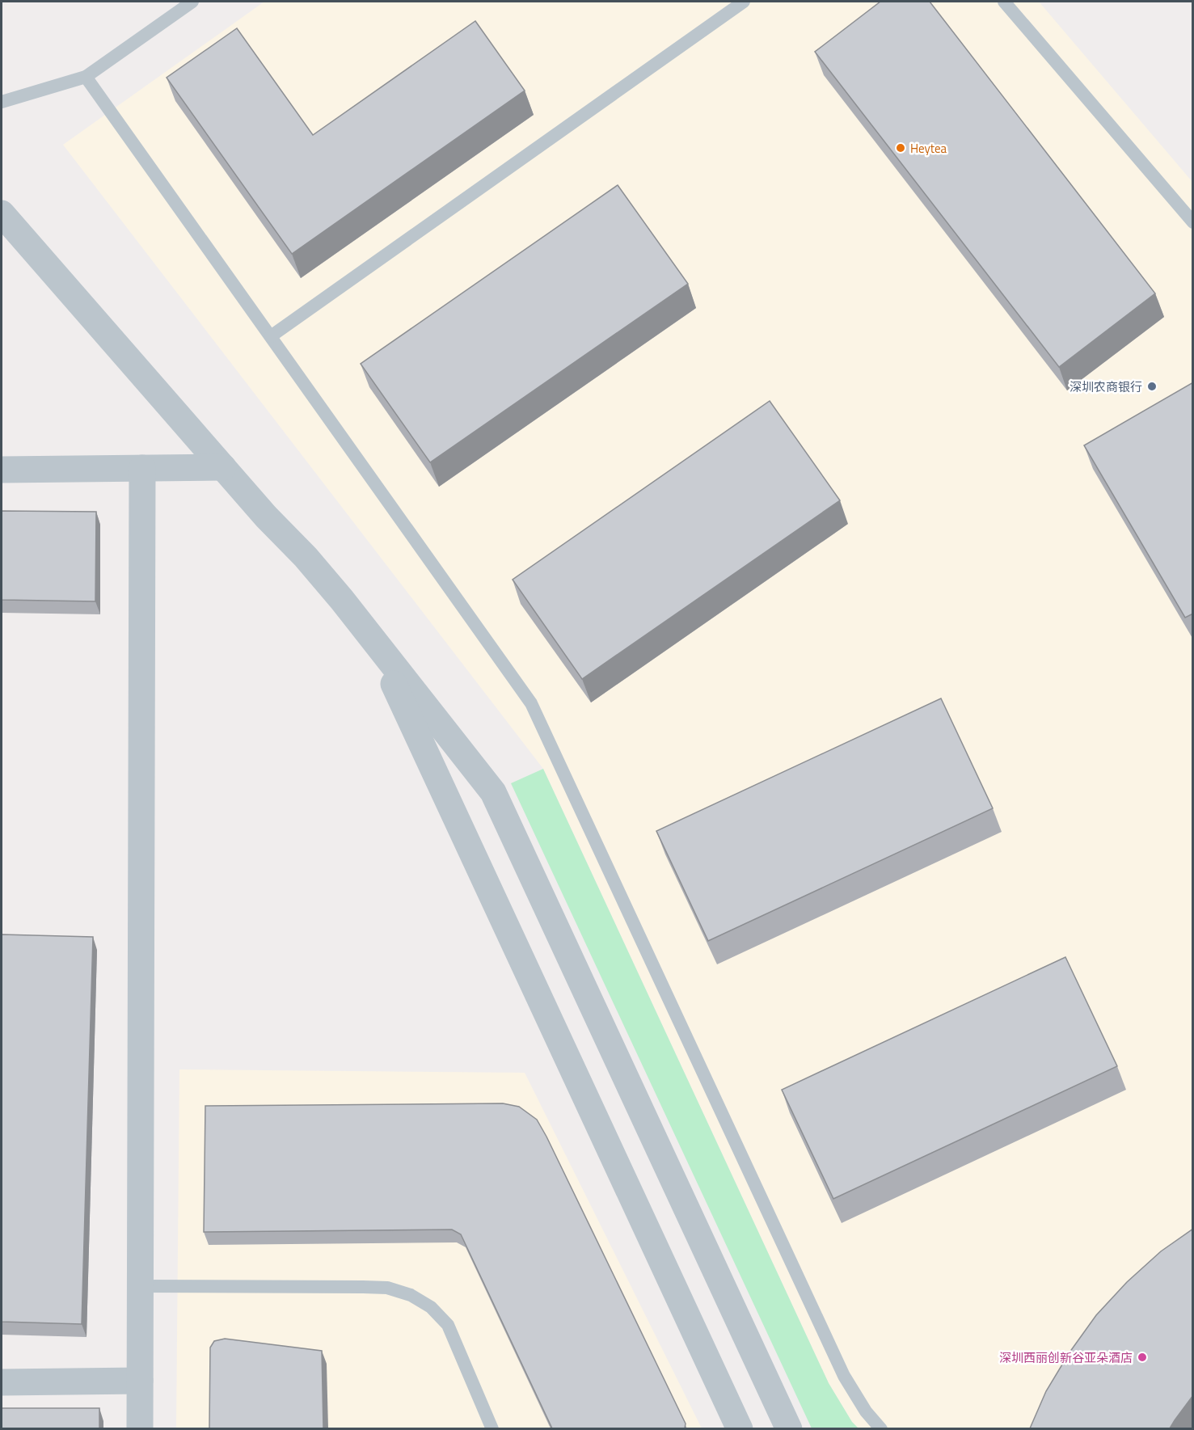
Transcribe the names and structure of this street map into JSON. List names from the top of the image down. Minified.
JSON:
{"places":["Heytea","深圳农商银行","深圳西丽创新谷亚朵酒店"]}
